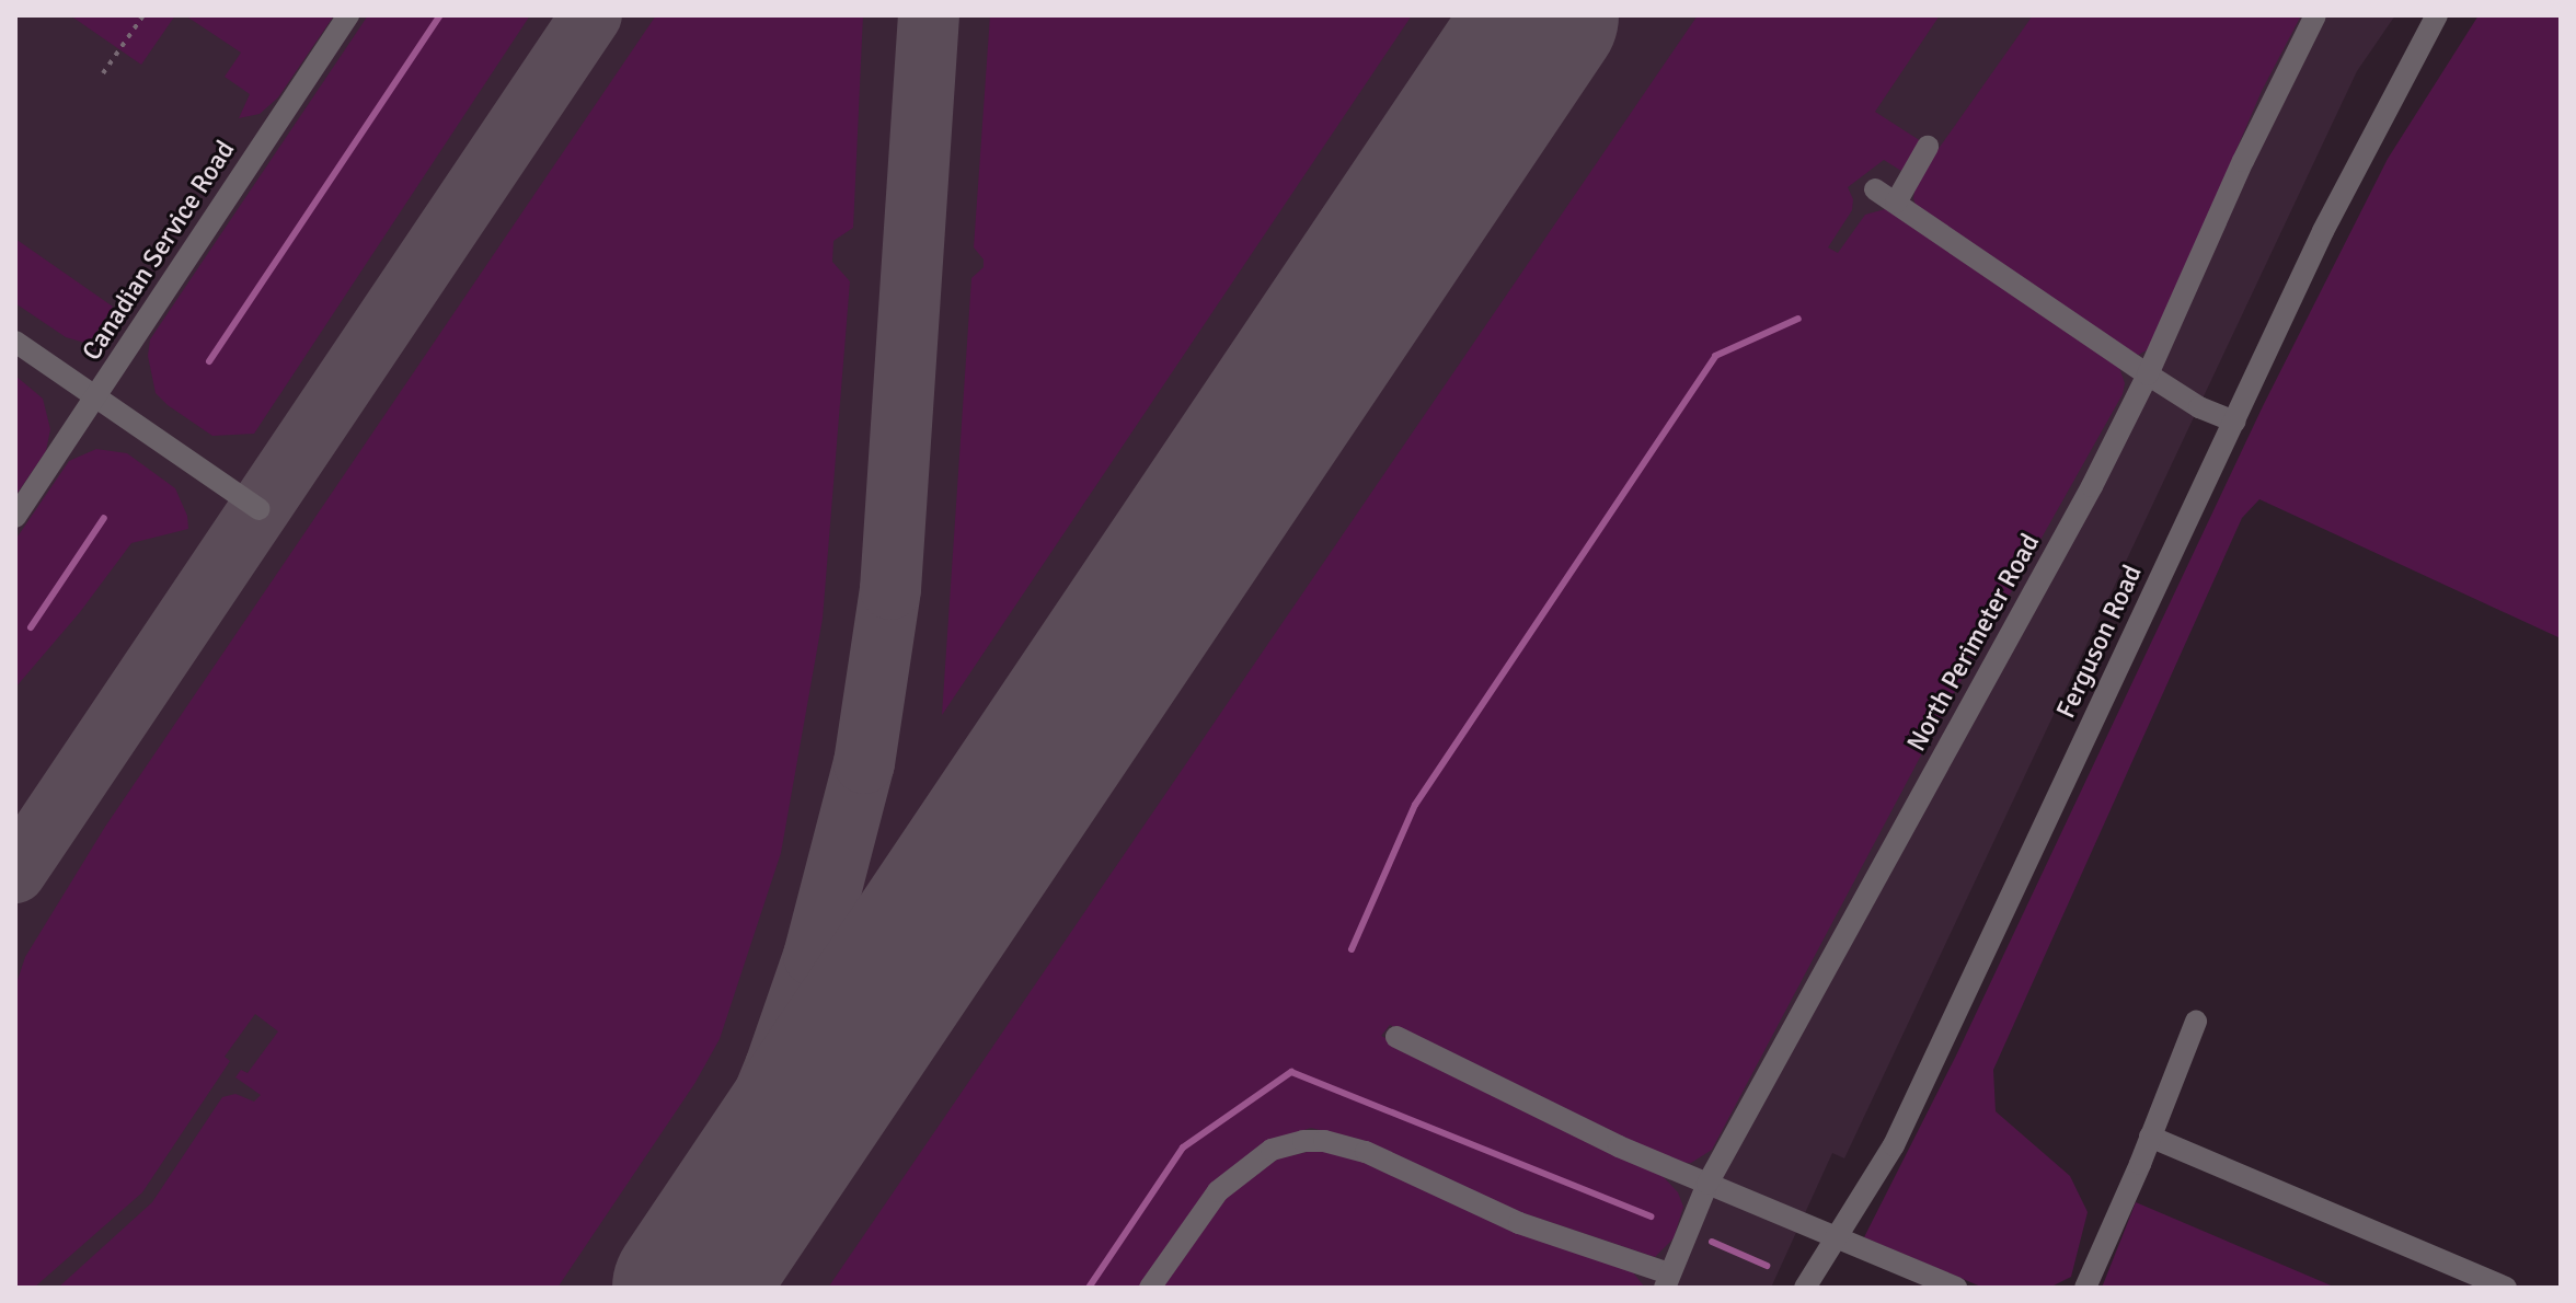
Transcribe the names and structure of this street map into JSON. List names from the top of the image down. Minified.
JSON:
{"streets":{"street":["Canadian Service Road","Ferguson Road","North Perimeter Road"]}}
